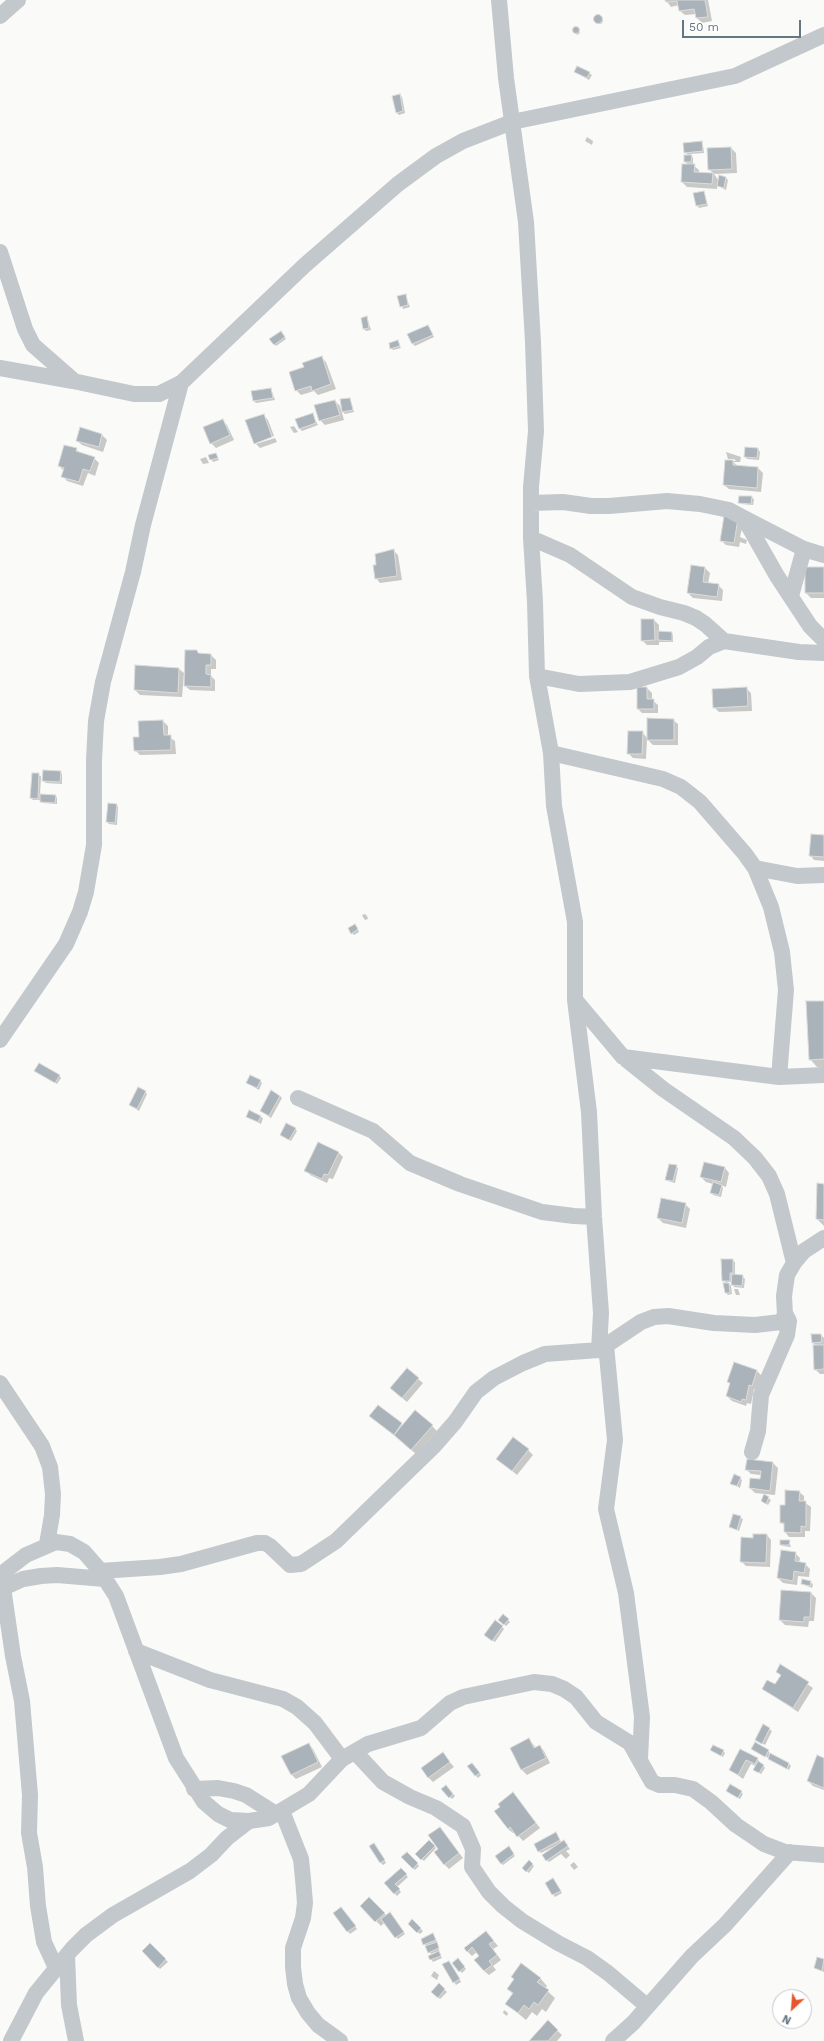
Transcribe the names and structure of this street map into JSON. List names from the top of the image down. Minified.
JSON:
{"scale_bar":"50 m","north":"bottom left"}
